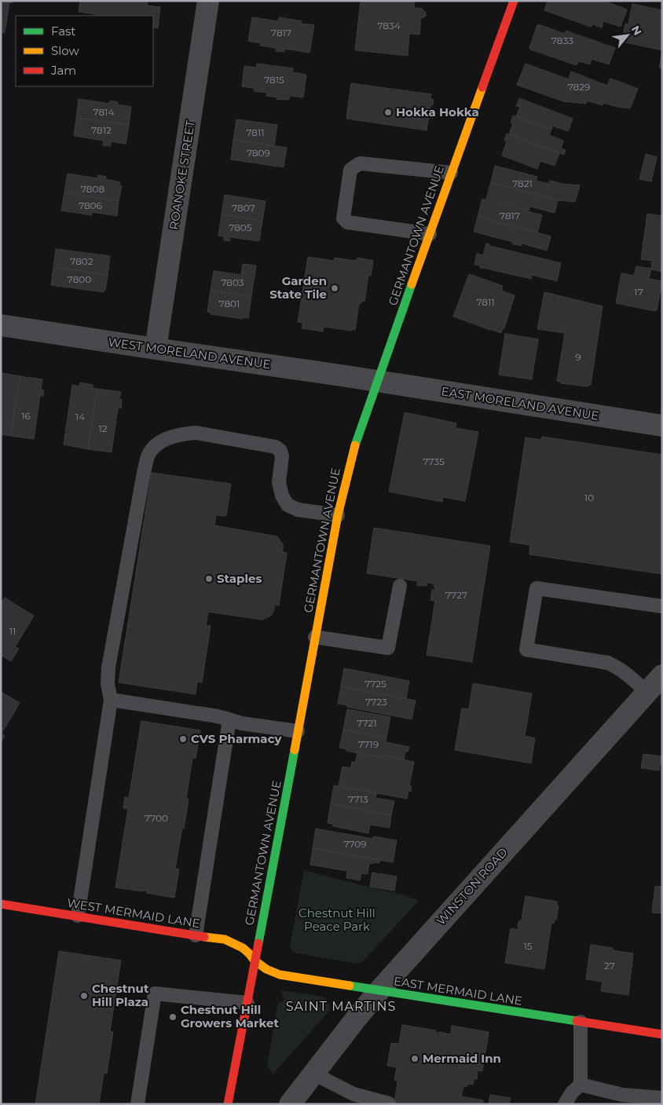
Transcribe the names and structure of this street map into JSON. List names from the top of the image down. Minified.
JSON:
{"streets":{"main road":["GERMANTOWN AVENUE","WEST MERMAID LANE","EAST MERMAID LANE"],"street":["ROANOKE STREET","WEST MORELAND AVENUE","EAST MORELAND AVENUE","WINSTON ROAD"]},"crossings":[["ROANOKE STREET","WEST MORELAND AVENUE"],["GERMANTOWN AVENUE","WEST MORELAND AVENUE"],["GERMANTOWN AVENUE","EAST MORELAND AVENUE"],["GERMANTOWN AVENUE","WEST MERMAID LANE"],["GERMANTOWN AVENUE","EAST MERMAID LANE"],["WEST MORELAND AVENUE","EAST MORELAND AVENUE"],["WINSTON ROAD","EAST MERMAID LANE"],["WEST MERMAID LANE","EAST MERMAID LANE"]],"districts":["SAINT MARTINS"],"parks":["Chestnut Hill Peace Park"],"places":["Hokka Hokka","Garden State Tile","Staples","CVS Pharmacy","Chestnut Hill Plaza","Chestnut Hill Growers Market","Mermaid Inn"],"house_numbers":["7834","7817","7833","7815","7829","7814","7812","7811","7809","7821","7808","7806","7807","7817","7805","7802","7800","7803","17","7811","7801","9","16","14","12","7735","10","7727","11","7725","7723","7721","7719","7713","7700","7709","15","27"],"legend":["Fast","Slow","Jam"],"north":"top right"}
